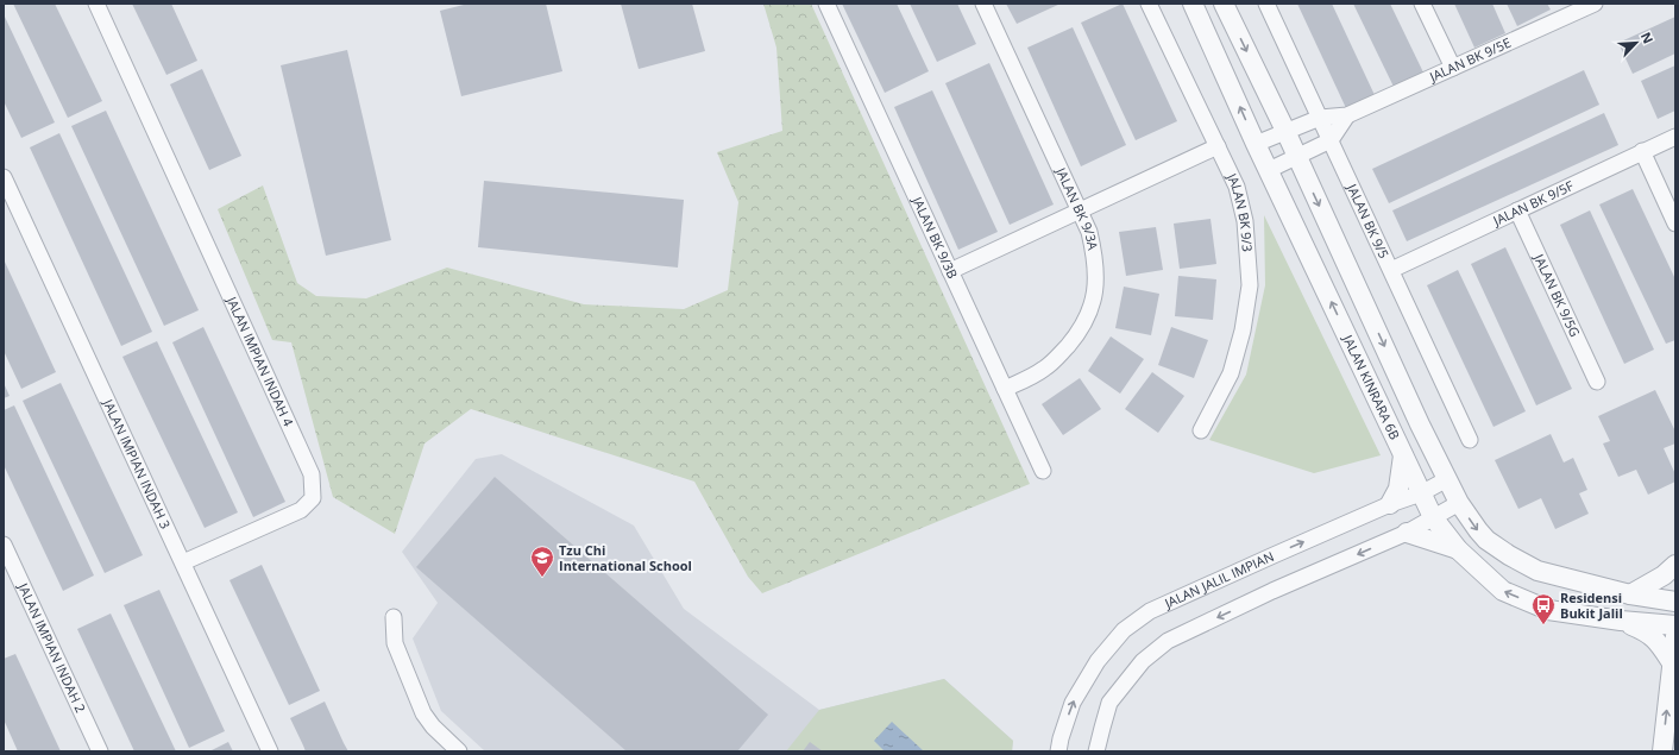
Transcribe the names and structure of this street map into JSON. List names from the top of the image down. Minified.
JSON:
{"streets":{"street":["JALAN BK 9/5E","JALAN BK 9/5F","JALAN BK 9/3A","JALAN BK 9/3","JALAN BK 9/5","JALAN BK 9/3B","JALAN BK 9/5G","JALAN IMPIAN INDAH 4","JALAN KINRARA 6B","JALAN IMPIAN INDAH 3","JALAN JALIL IMPIAN","JALAN IMPIAN INDAH 2"]},"crossings":[["JALAN BK 9/5E","JALAN BK 9/5"],["JALAN BK 9/5E","JALAN KINRARA 6B"],["JALAN BK 9/5F","JALAN BK 9/5"],["JALAN BK 9/5F","JALAN BK 9/5G"],["JALAN BK 9/3A","JALAN BK 9/3B"],["JALAN IMPIAN INDAH 4","JALAN IMPIAN INDAH 3"],["JALAN KINRARA 6B","JALAN JALIL IMPIAN"]],"places":{"school or university":["Tzu Chi International School"],"bus stop":["Residensi Bukit Jalil"]},"north":"top right"}
